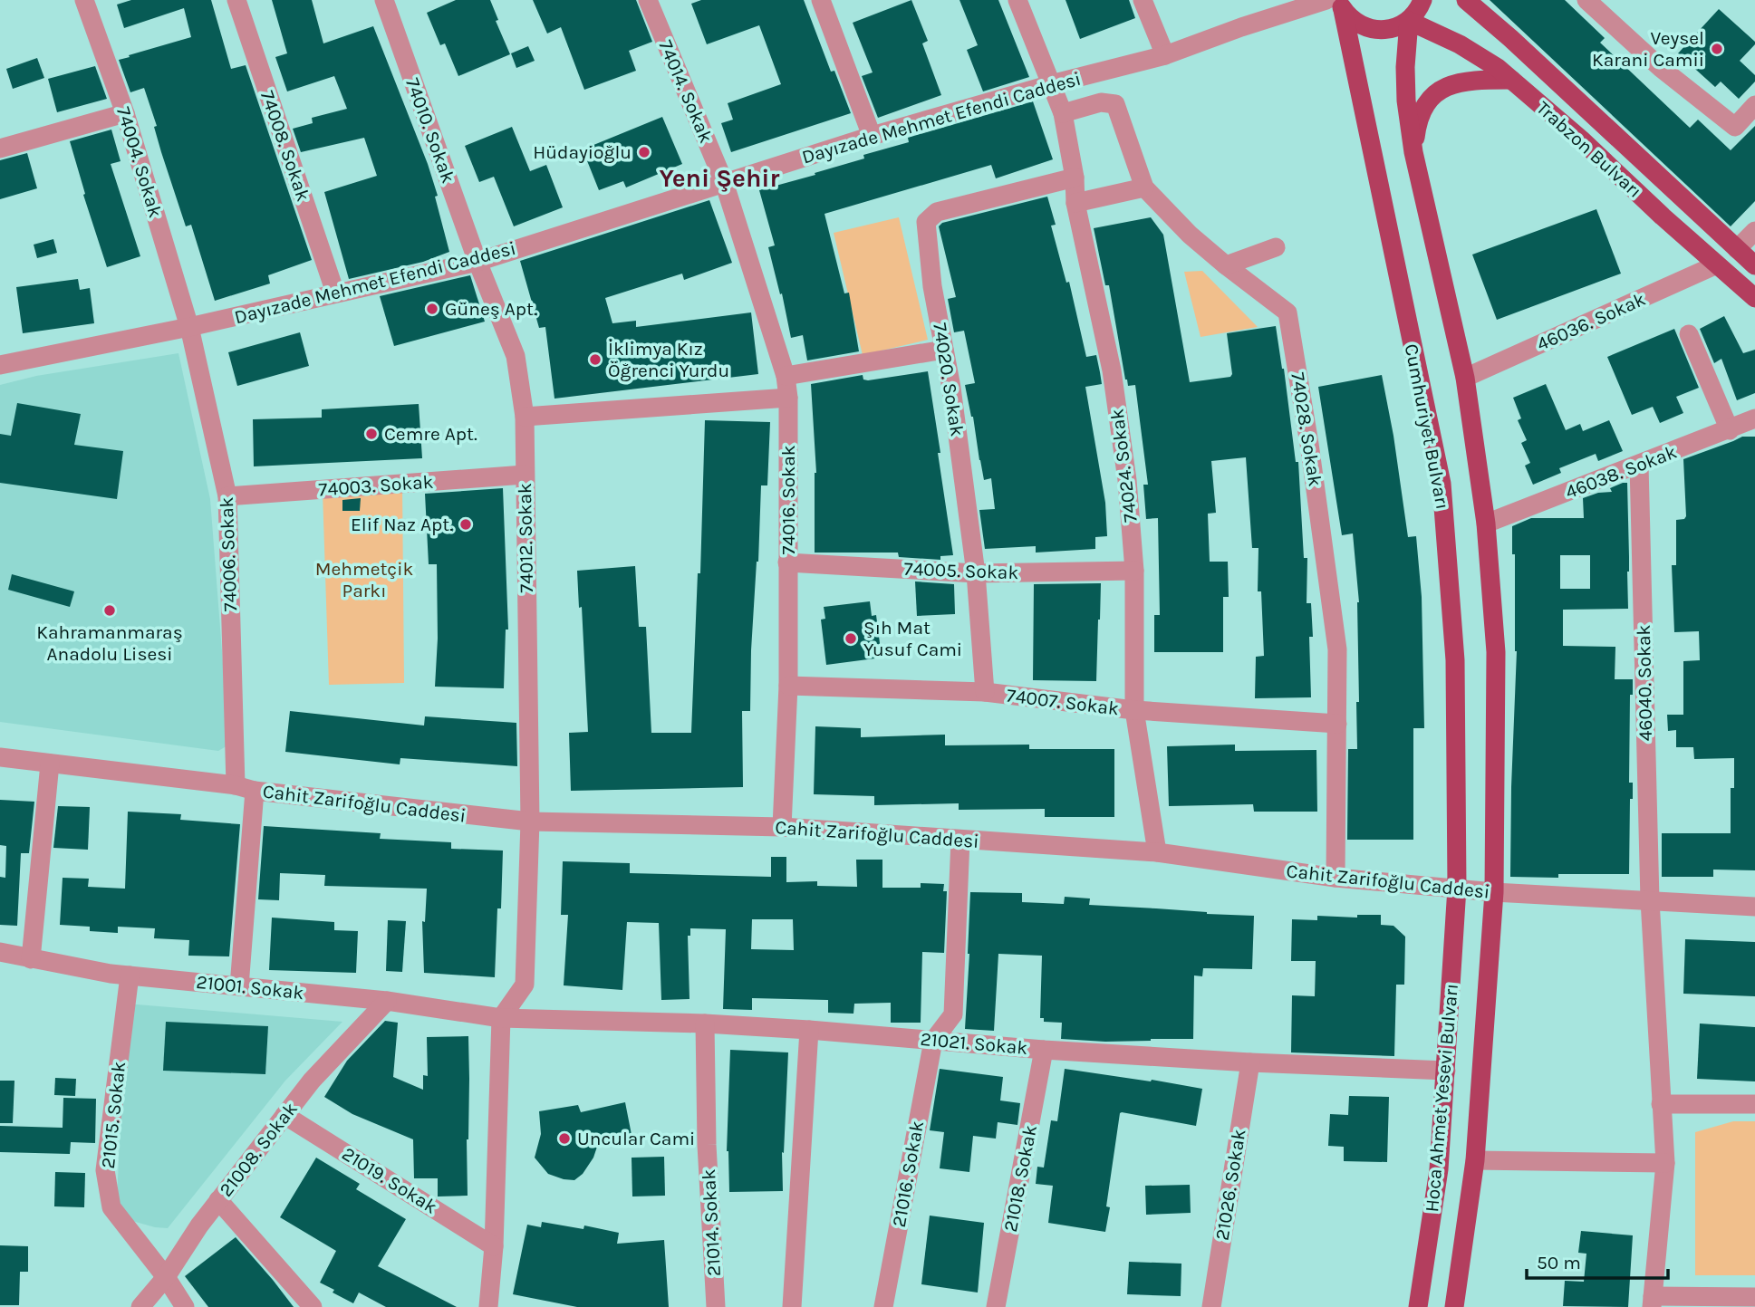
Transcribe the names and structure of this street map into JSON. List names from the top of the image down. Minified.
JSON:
{"streets":{"main road":["Trabzon Bulvarı","Cumhuriyet Bulvarı","Hoca Ahmet Yesevi Bulvarı"],"street":["74014. Sokak","Dayızade Mehmet Efendi Caddesi","74010. Sokak","74008. Sokak","74004. Sokak","46036. Sokak","74020. Sokak","74028. Sokak","74024. Sokak","46038. Sokak","74003. Sokak","74016. Sokak","74012. Sokak","74006. Sokak","74005. Sokak","46040. Sokak","74007. Sokak","Cahit Zarifoğlu Caddesi","21001. Sokak","21021. Sokak","21015. Sokak","21008. Sokak","21016. Sokak","21018. Sokak","21019. Sokak","21026. Sokak","21014. Sokak"]},"crossings":[["74014. Sokak","Dayızade Mehmet Efendi Caddesi"],["74014. Sokak","74016. Sokak"],["Dayızade Mehmet Efendi Caddesi","74010. Sokak"],["Dayızade Mehmet Efendi Caddesi","74008. Sokak"],["Dayızade Mehmet Efendi Caddesi","74004. Sokak"],["Dayızade Mehmet Efendi Caddesi","Cumhuriyet Bulvarı"],["Dayızade Mehmet Efendi Caddesi","74024. Sokak"],["Dayızade Mehmet Efendi Caddesi","74016. Sokak"],["Dayızade Mehmet Efendi Caddesi","74012. Sokak"],["Dayızade Mehmet Efendi Caddesi","74006. Sokak"],["74010. Sokak","74012. Sokak"],["Trabzon Bulvarı","46036. Sokak"],["74004. Sokak","74006. Sokak"],["74020. Sokak","74024. Sokak"],["74020. Sokak","74005. Sokak"],["74020. Sokak","74007. Sokak"],["Cumhuriyet Bulvarı","Cahit Zarifoğlu Caddesi"],["Cumhuriyet Bulvarı","Hoca Ahmet Yesevi Bulvarı"],["74028. Sokak","74024. Sokak"],["74028. Sokak","74007. Sokak"],["74028. Sokak","Cahit Zarifoğlu Caddesi"],["74024. Sokak","74005. Sokak"],["74024. Sokak","74007. Sokak"],["74024. Sokak","Cahit Zarifoğlu Caddesi"],["46038. Sokak","46040. Sokak"],["74003. Sokak","74012. Sokak"],["74003. Sokak","74006. Sokak"],["74016. Sokak","74005. Sokak"],["74016. Sokak","74007. Sokak"],["74016. Sokak","Cahit Zarifoğlu Caddesi"],["74012. Sokak","Cahit Zarifoğlu Caddesi"],["74012. Sokak","21001. Sokak"],["74012. Sokak","21021. Sokak"],["74006. Sokak","Cahit Zarifoğlu Caddesi"],["46040. Sokak","Cahit Zarifoğlu Caddesi"],["Cahit Zarifoğlu Caddesi","Hoca Ahmet Yesevi Bulvarı"],["21001. Sokak","21021. Sokak"],["21001. Sokak","21015. Sokak"],["21001. Sokak","21008. Sokak"],["21021. Sokak","Hoca Ahmet Yesevi Bulvarı"],["21021. Sokak","21016. Sokak"],["21021. Sokak","21018. Sokak"],["21021. Sokak","21026. Sokak"],["21021. Sokak","21014. Sokak"],["21015. Sokak","21008. Sokak"],["21008. Sokak","21019. Sokak"]],"districts":["Yeni Şehir"],"parks":["Mehmetçik Parkı"],"places":["Veysel Karani Camii","Hüdayioğlu","Güneş Apt.","İklimya Kız Öğrenci Yurdu","Cemre Apt.","Elif Naz Apt.","Kahramanmaraş Anadolu Lisesi","Şıh Mat Yusuf Cami","Uncular Cami"],"scale_bar":"50 m"}
